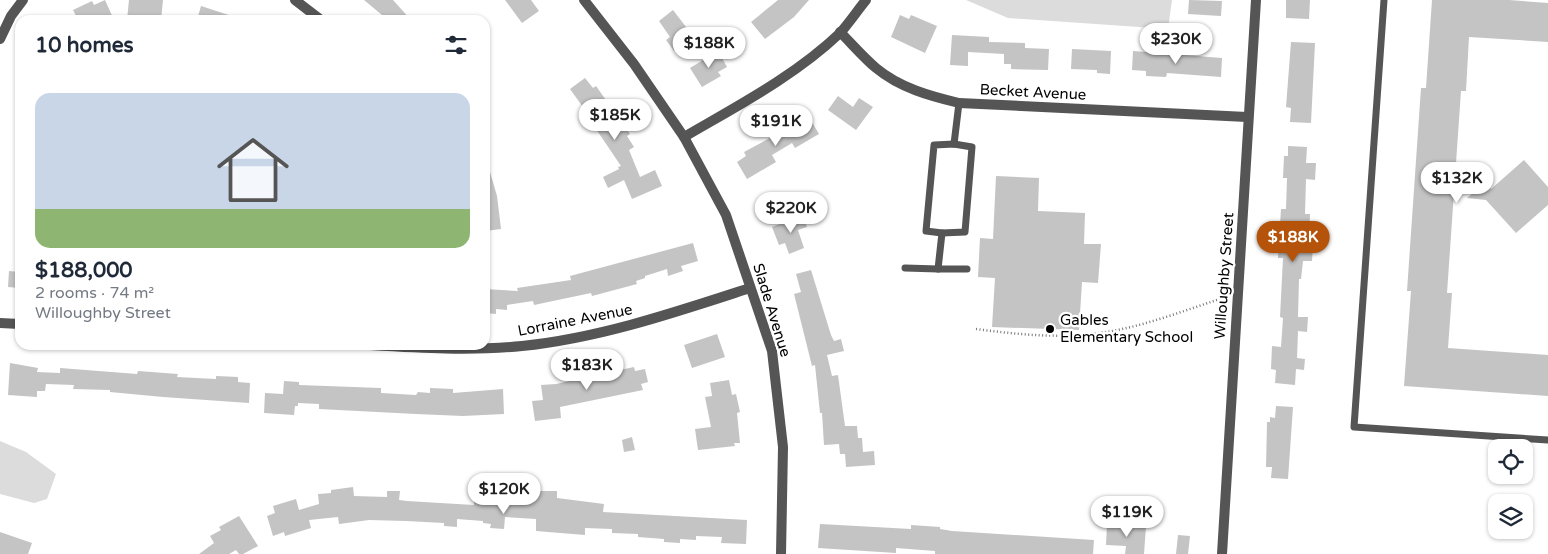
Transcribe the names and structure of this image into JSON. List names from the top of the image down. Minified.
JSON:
{"streets":{"street":["Becket Avenue","Willoughby Street","Slade Avenue","Lorraine Avenue"]},"crossings":[["Becket Avenue","Willoughby Street"],["Slade Avenue","Lorraine Avenue"]],"places":["Gables Elementary School"],"page":{"heading":"10 homes","price":["$230K","$188K","$185K","$191K","$132K","$220K","$188K","$183K","$120K","$119K"],"list":[{"name":"$188,000","note":"2 rooms · 74 m² · Willoughby Street"}]}}
